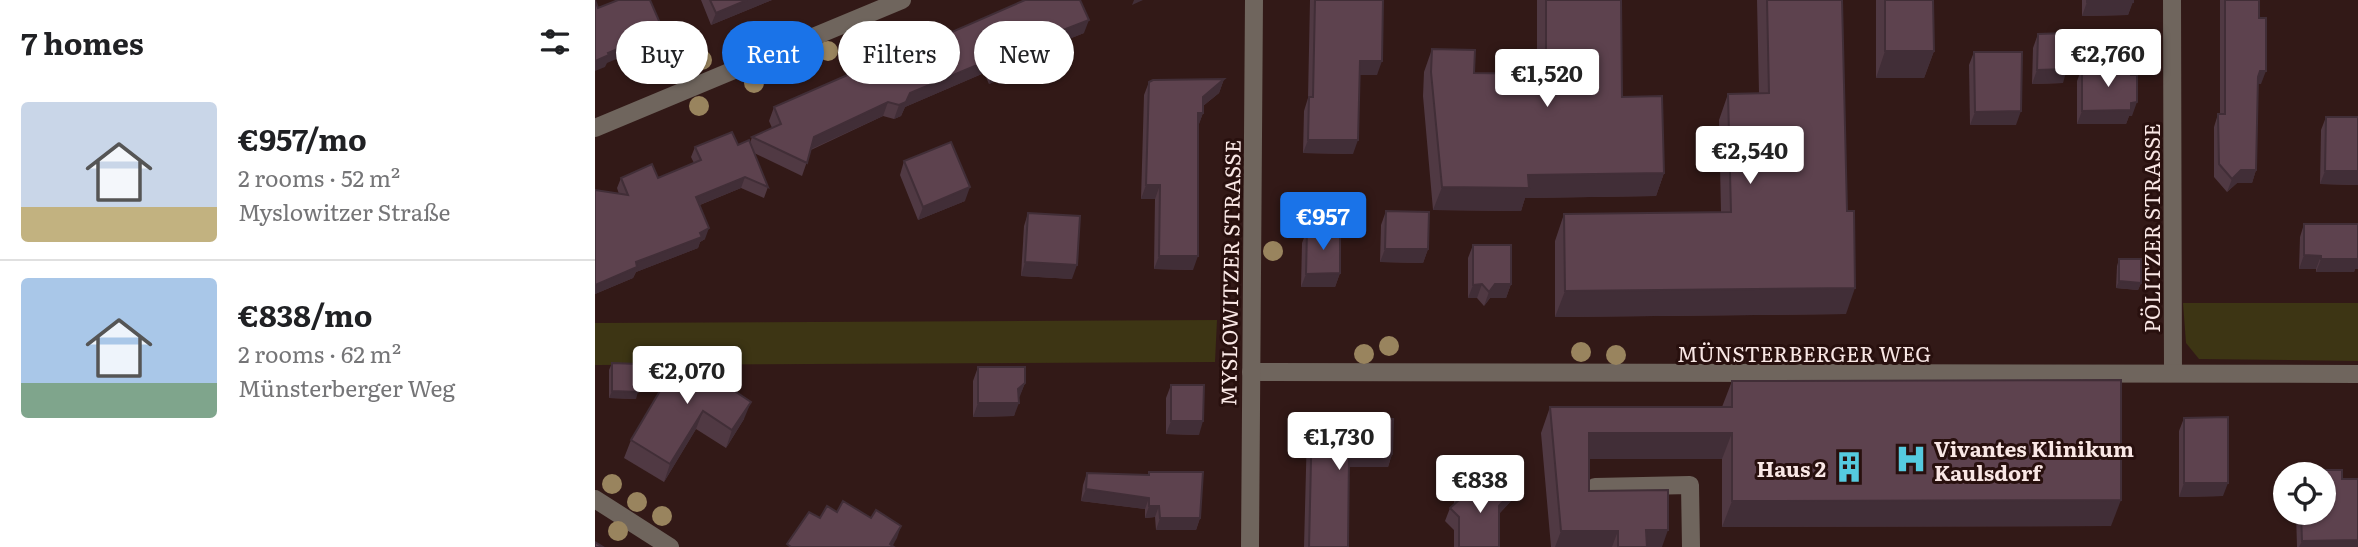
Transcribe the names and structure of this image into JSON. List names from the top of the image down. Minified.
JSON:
{"streets":{"street":["PÖLITZER STRASSE","MYSLOWITZER STRASSE","MÜNSTERBERGER WEG"]},"crossings":[["PÖLITZER STRASSE","MÜNSTERBERGER WEG"],["MYSLOWITZER STRASSE","MÜNSTERBERGER WEG"]],"places":{"hospital":["Vivantes Klinikum Kaulsdorf"],"building":["Haus 2"]},"page":{"heading":"7 homes","chip":["Buy","Rent","Filters","New"],"price":["€2,760","€1,520","€2,540","€957","€2,070","€1,730","€838"],"list":[{"name":"€957/mo","note":"2 rooms · 52 m² · Myslowitzer Straße"},{"name":"€838/mo","note":"2 rooms · 62 m² · Münsterberger Weg"}]}}
